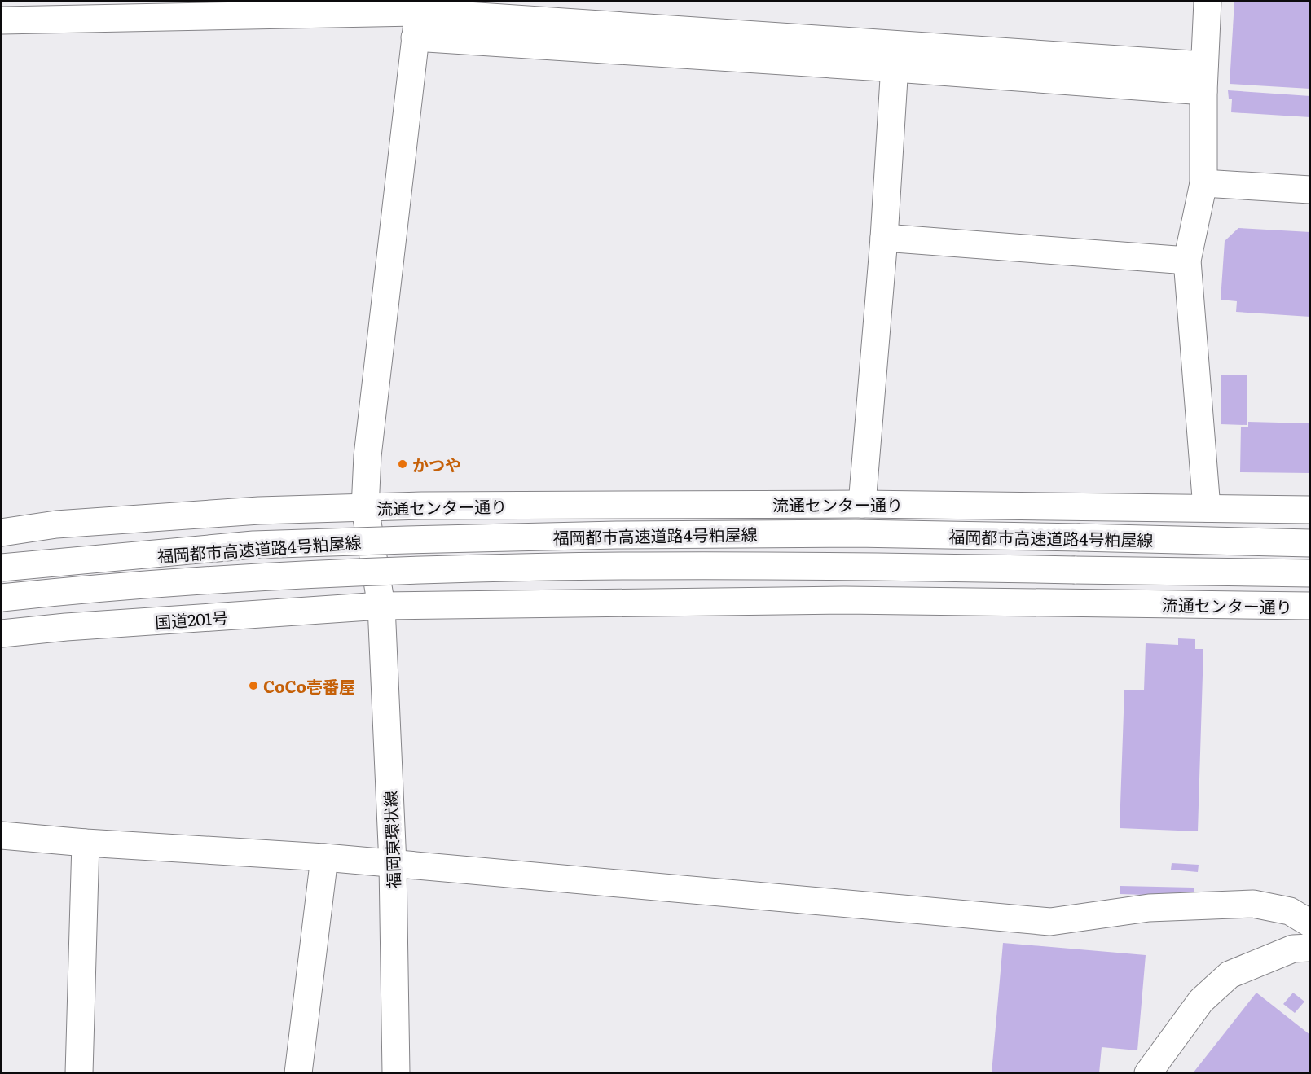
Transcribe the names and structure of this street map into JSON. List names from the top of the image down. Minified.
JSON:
{"streets":{"main road":["流通センター通り","福岡都市高速道路4号粕屋線","国道201号","福岡東環状線"]},"crossings":[["流通センター通り","国道201号"],["流通センター通り","福岡東環状線"],["国道201号","福岡東環状線"]],"places":["かつや","CoCo壱番屋"]}
